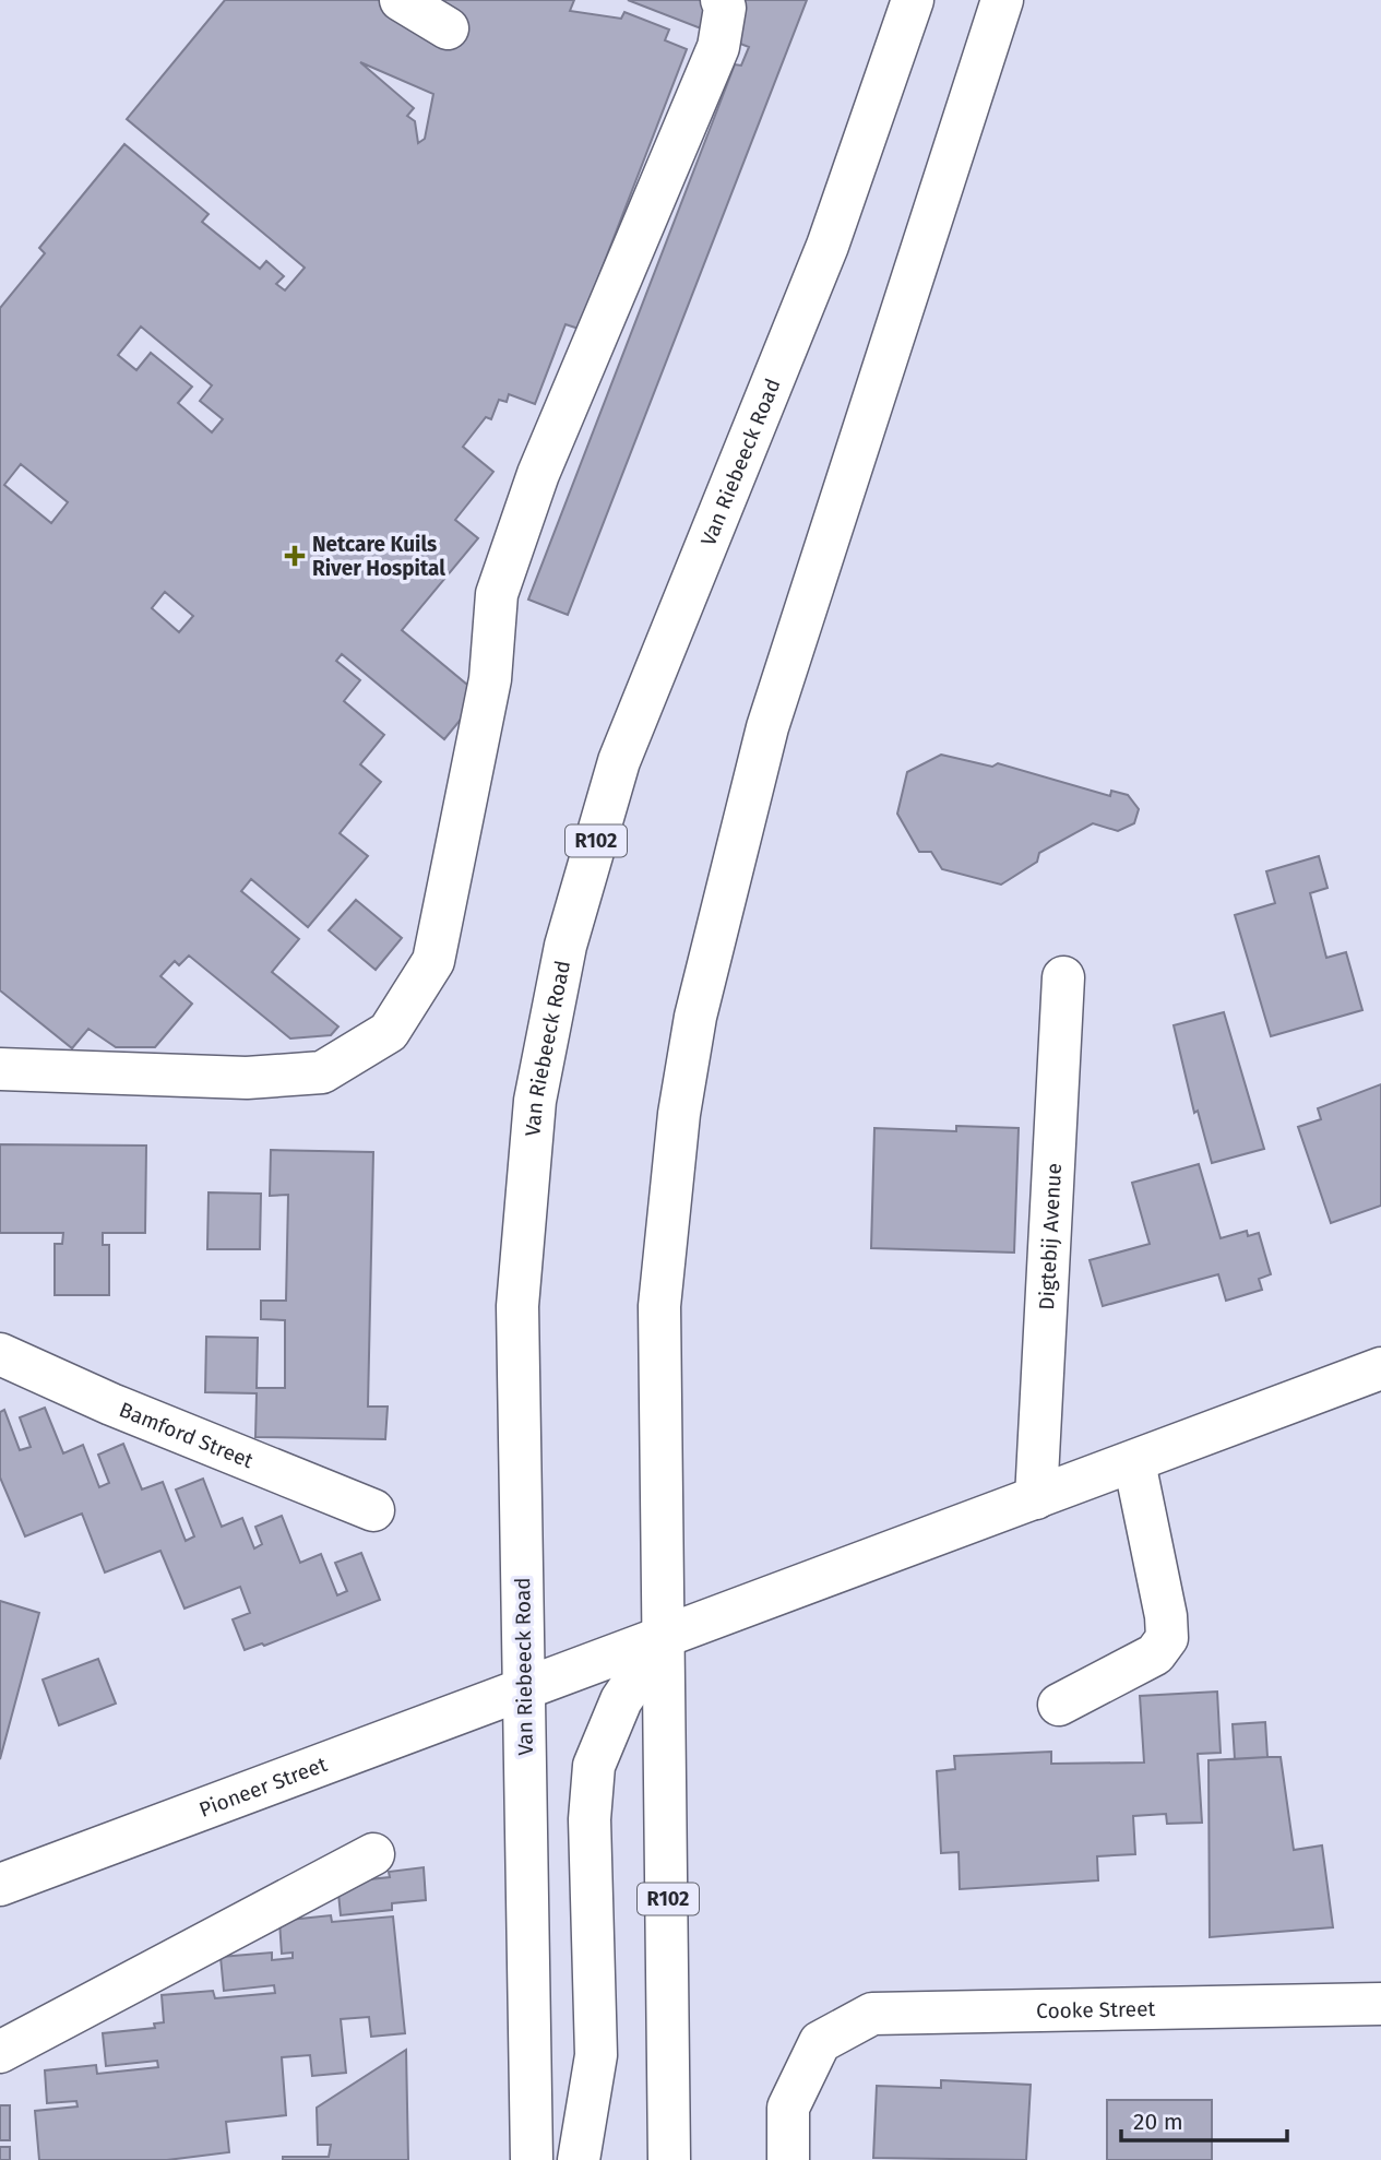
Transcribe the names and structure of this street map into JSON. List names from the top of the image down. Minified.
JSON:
{"streets":{"main road":["Van Riebeeck Road","R102","Digtebij Avenue","Bamford Street","Pioneer Street","Cooke Street"]},"crossings":[["Van Riebeeck Road","Pioneer Street"],["R102","Pioneer Street"]],"places":{"health":["Netcare Kuils River Hospital"]},"scale_bar":"20 m"}
